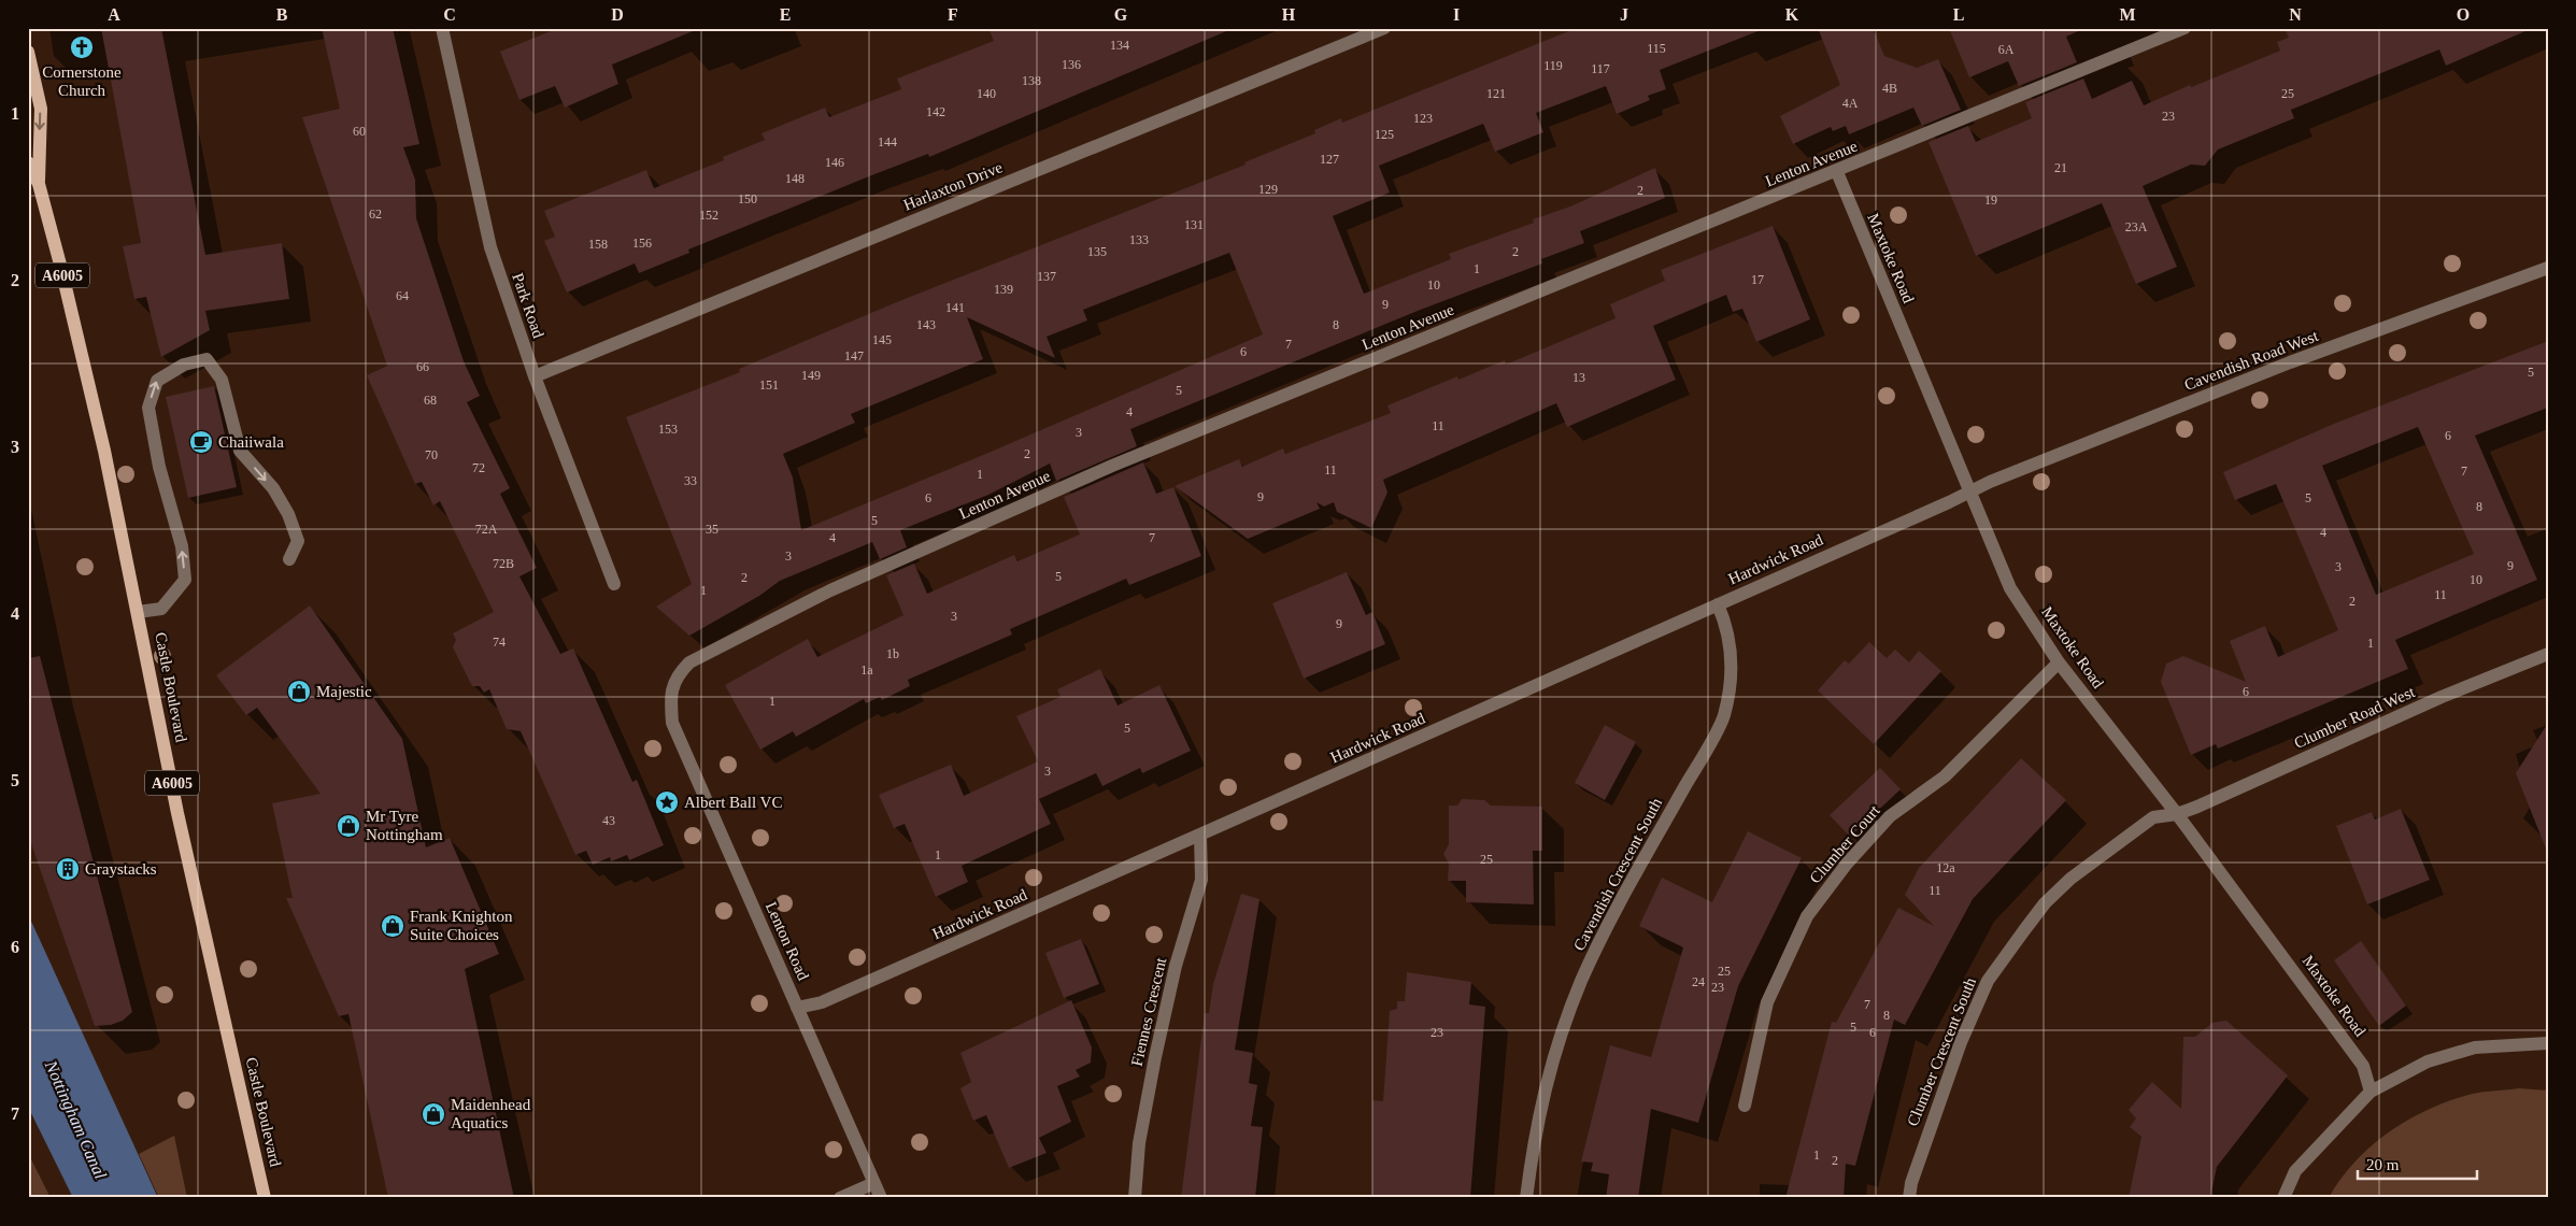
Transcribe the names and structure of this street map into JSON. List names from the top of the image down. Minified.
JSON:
{"streets":{"main road":["A6005","Castle Boulevard"],"street":["Lenton Avenue","Harlaxton Drive","Maxtoke Road","Park Road","Cavendish Road West","Hardwick Road","Clumber Road West","Clumber Court","Cavendish Crescent South","Lenton Road","Fiennes Crescent","Clumber Crescent South"]},"crossings":[["Lenton Avenue","Maxtoke Road"],["Lenton Avenue","Lenton Road"],["Harlaxton Drive","Park Road"],["Maxtoke Road","Cavendish Road West"],["Maxtoke Road","Hardwick Road"],["Maxtoke Road","Clumber Road West"],["Maxtoke Road","Clumber Court"],["Maxtoke Road","Clumber Crescent South"],["Cavendish Road West","Hardwick Road"],["Hardwick Road","Cavendish Crescent South"],["Hardwick Road","Lenton Road"],["Hardwick Road","Fiennes Crescent"],["Clumber Road West","Clumber Crescent South"]],"water":["Nottingham Canal"],"places":{"church":["Cornerstone Church"],"cafe":["Chaiiwala"],"shop":["Majestic","Mr Tyre Nottingham","Frank Knighton Suite Choices","Maidenhead Aquatics"],"place":["Albert Ball VC"],"building":["Graystacks"]},"house_numbers":["134","115","6A","136","119","117","138","4B","140","121","25","4A","142","23","123","60","125","144","127","146","21","148","129","2","150","19","62","152","131","23A","133","156","158","135","2","1","137","17","10","139","64","9","141","143","8","145","7","6","147","66","5","149","13","151","5","68","4","11","153","3","6","2","70","72","11","7","1","33","9","6","5","8","5","72A","35","4","4","7","3","72B","9","3","5","2","10","1","11","2","3","9","74","1","1b","1a","6","1","5","3","43","1","25","12a","11","25","24","23","7","8","5","23","6","1","2"],"scale_bar":"20 m","grid":{"columns":["A","B","C","D","E","F","G","H","I","J","K","L","M","N","O"],"rows":["1","2","3","4","5","6","7"]}}
